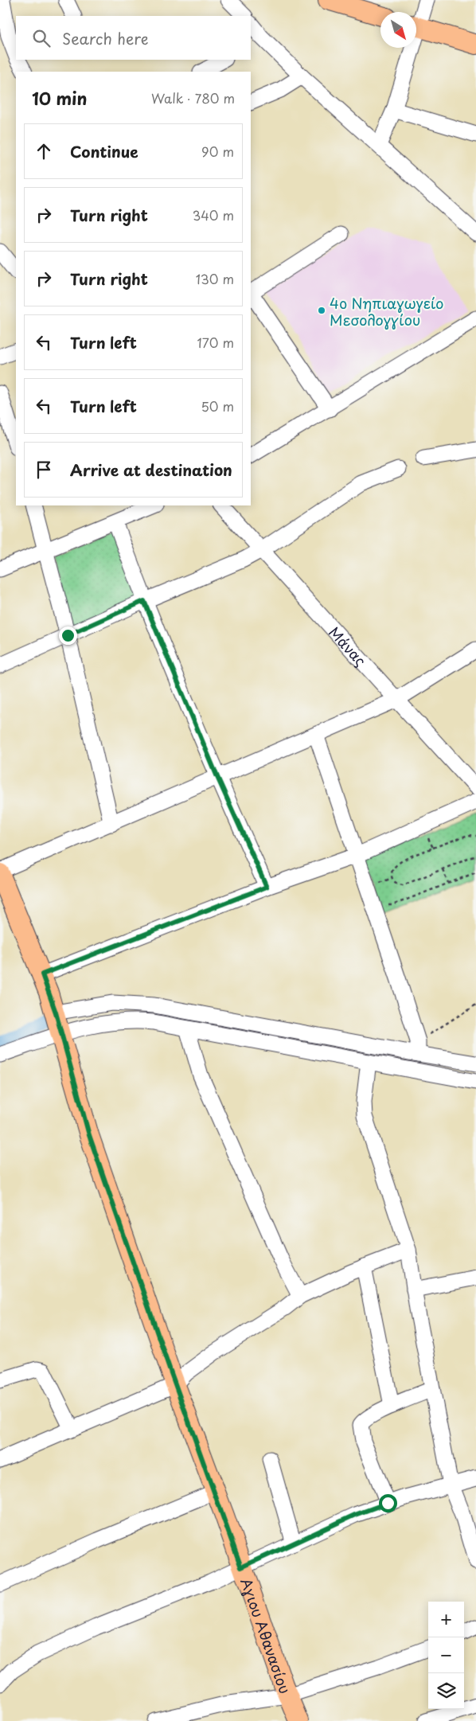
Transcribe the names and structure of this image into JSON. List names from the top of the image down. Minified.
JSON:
{"streets":{"main road":["Αγιου Αθανασίου"],"street":["Μάνας"]},"places":["4ο Νηπιαγωγείο Μεσολογγίου"],"north":"bottom right","page":{"search":"Search here","heading":["10 min","Walk · 780 m"],"list":[["Continue","90 m"],["Turn right","340 m"],["Turn right","130 m"],["Turn left","170 m"],["Turn left","50 m"],"Arrive at destination"],"map_buttons":["+","−"]}}
